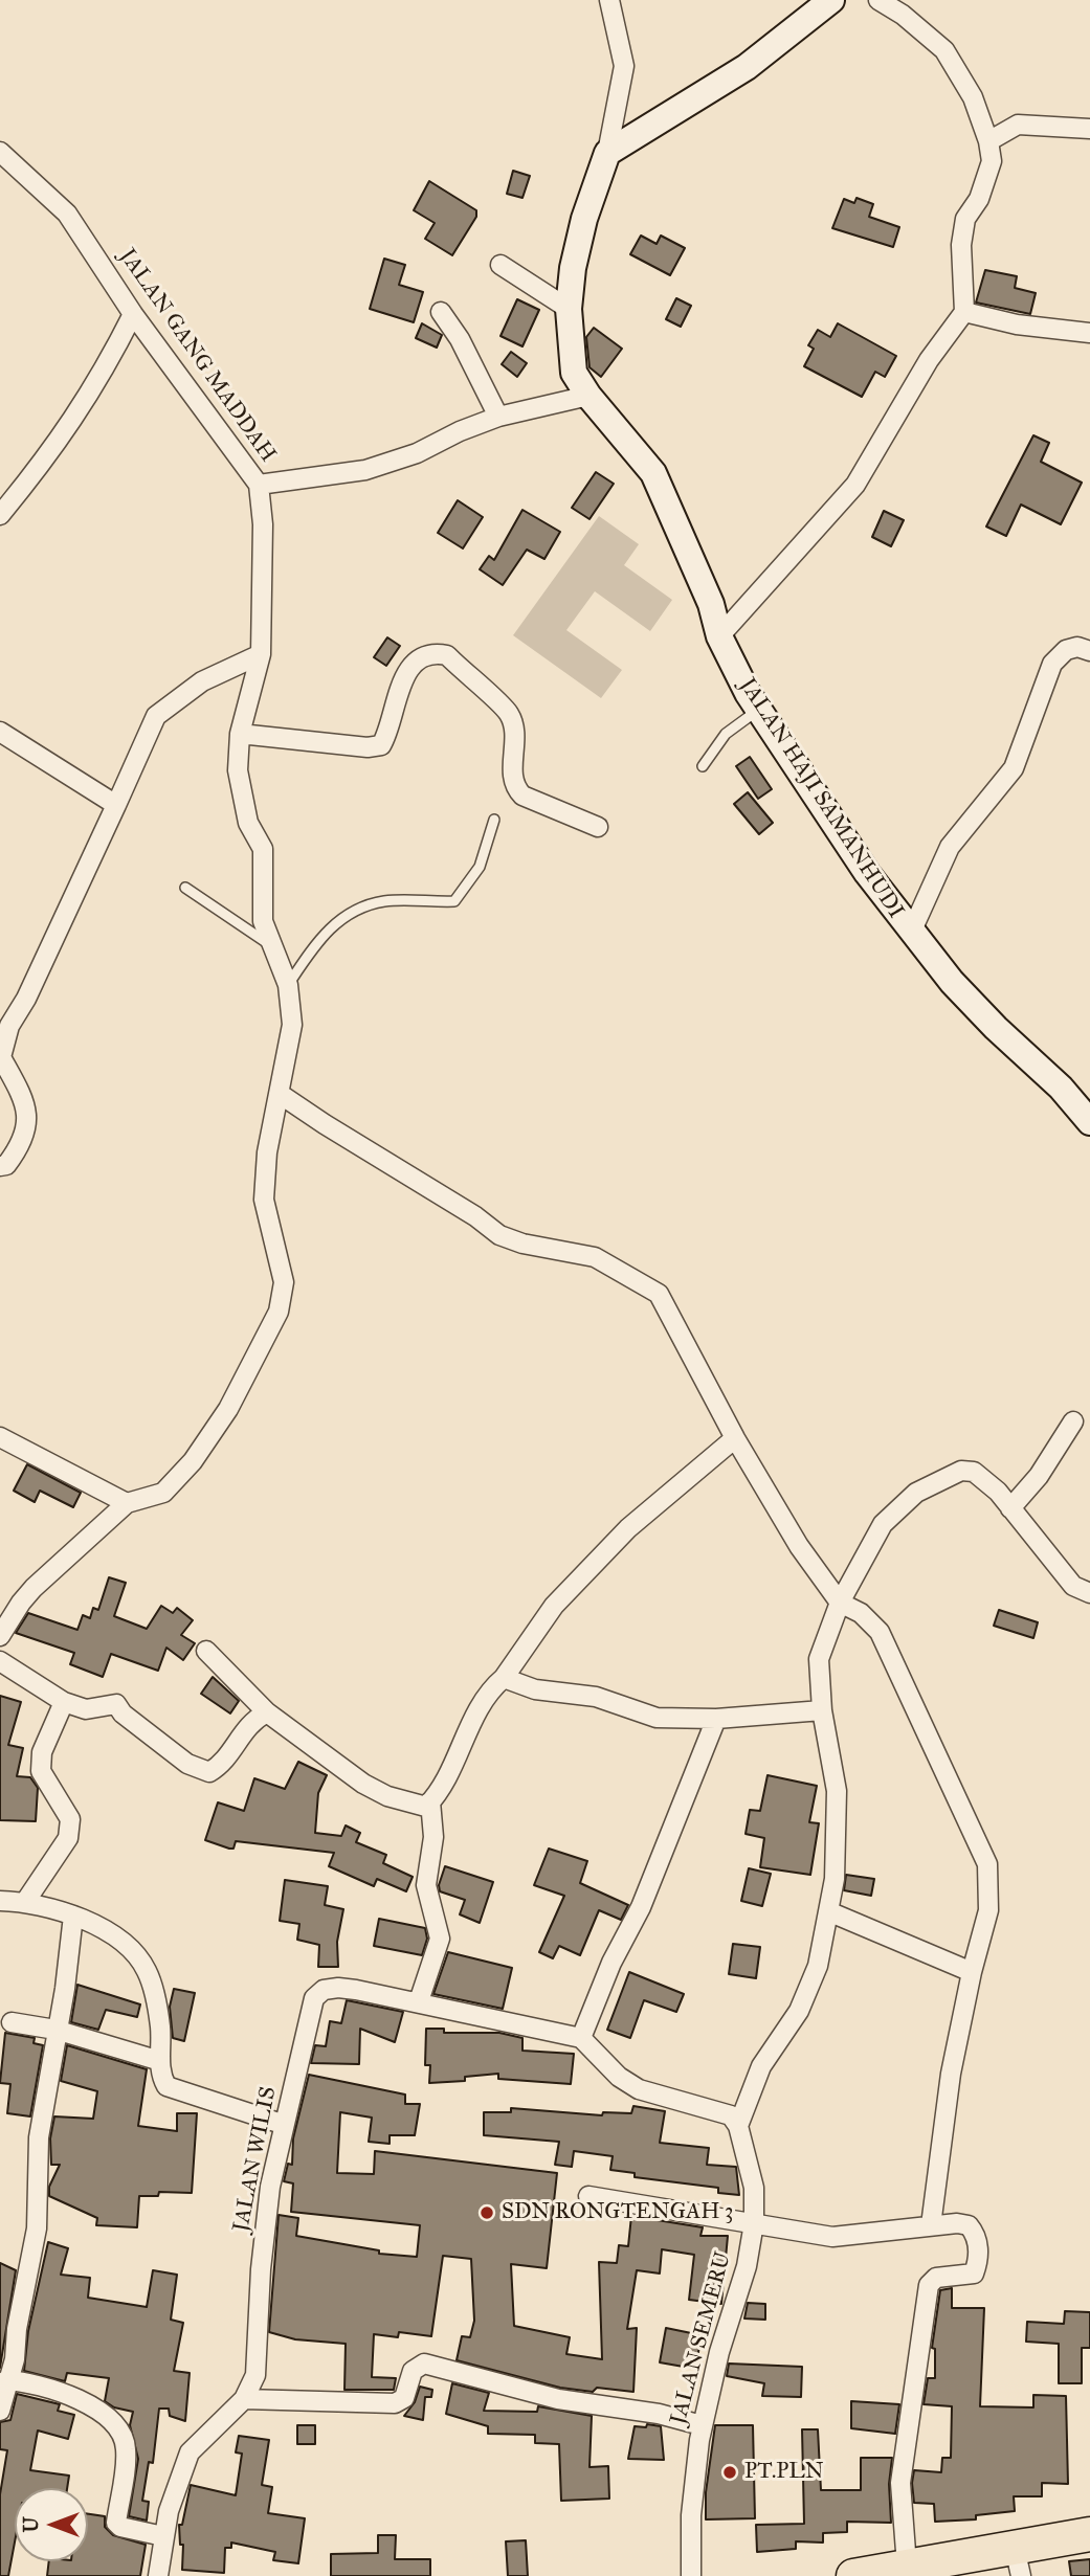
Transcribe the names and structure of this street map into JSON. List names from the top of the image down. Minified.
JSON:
{"streets":{"street":["JALAN GANG MADDAH","JALAN HAJI SAMANHUDI","JALAN WILIS","JALAN SEMERU"]},"places":["SDN RONGTENGAH 3","PT.PLN"],"north":"left"}
